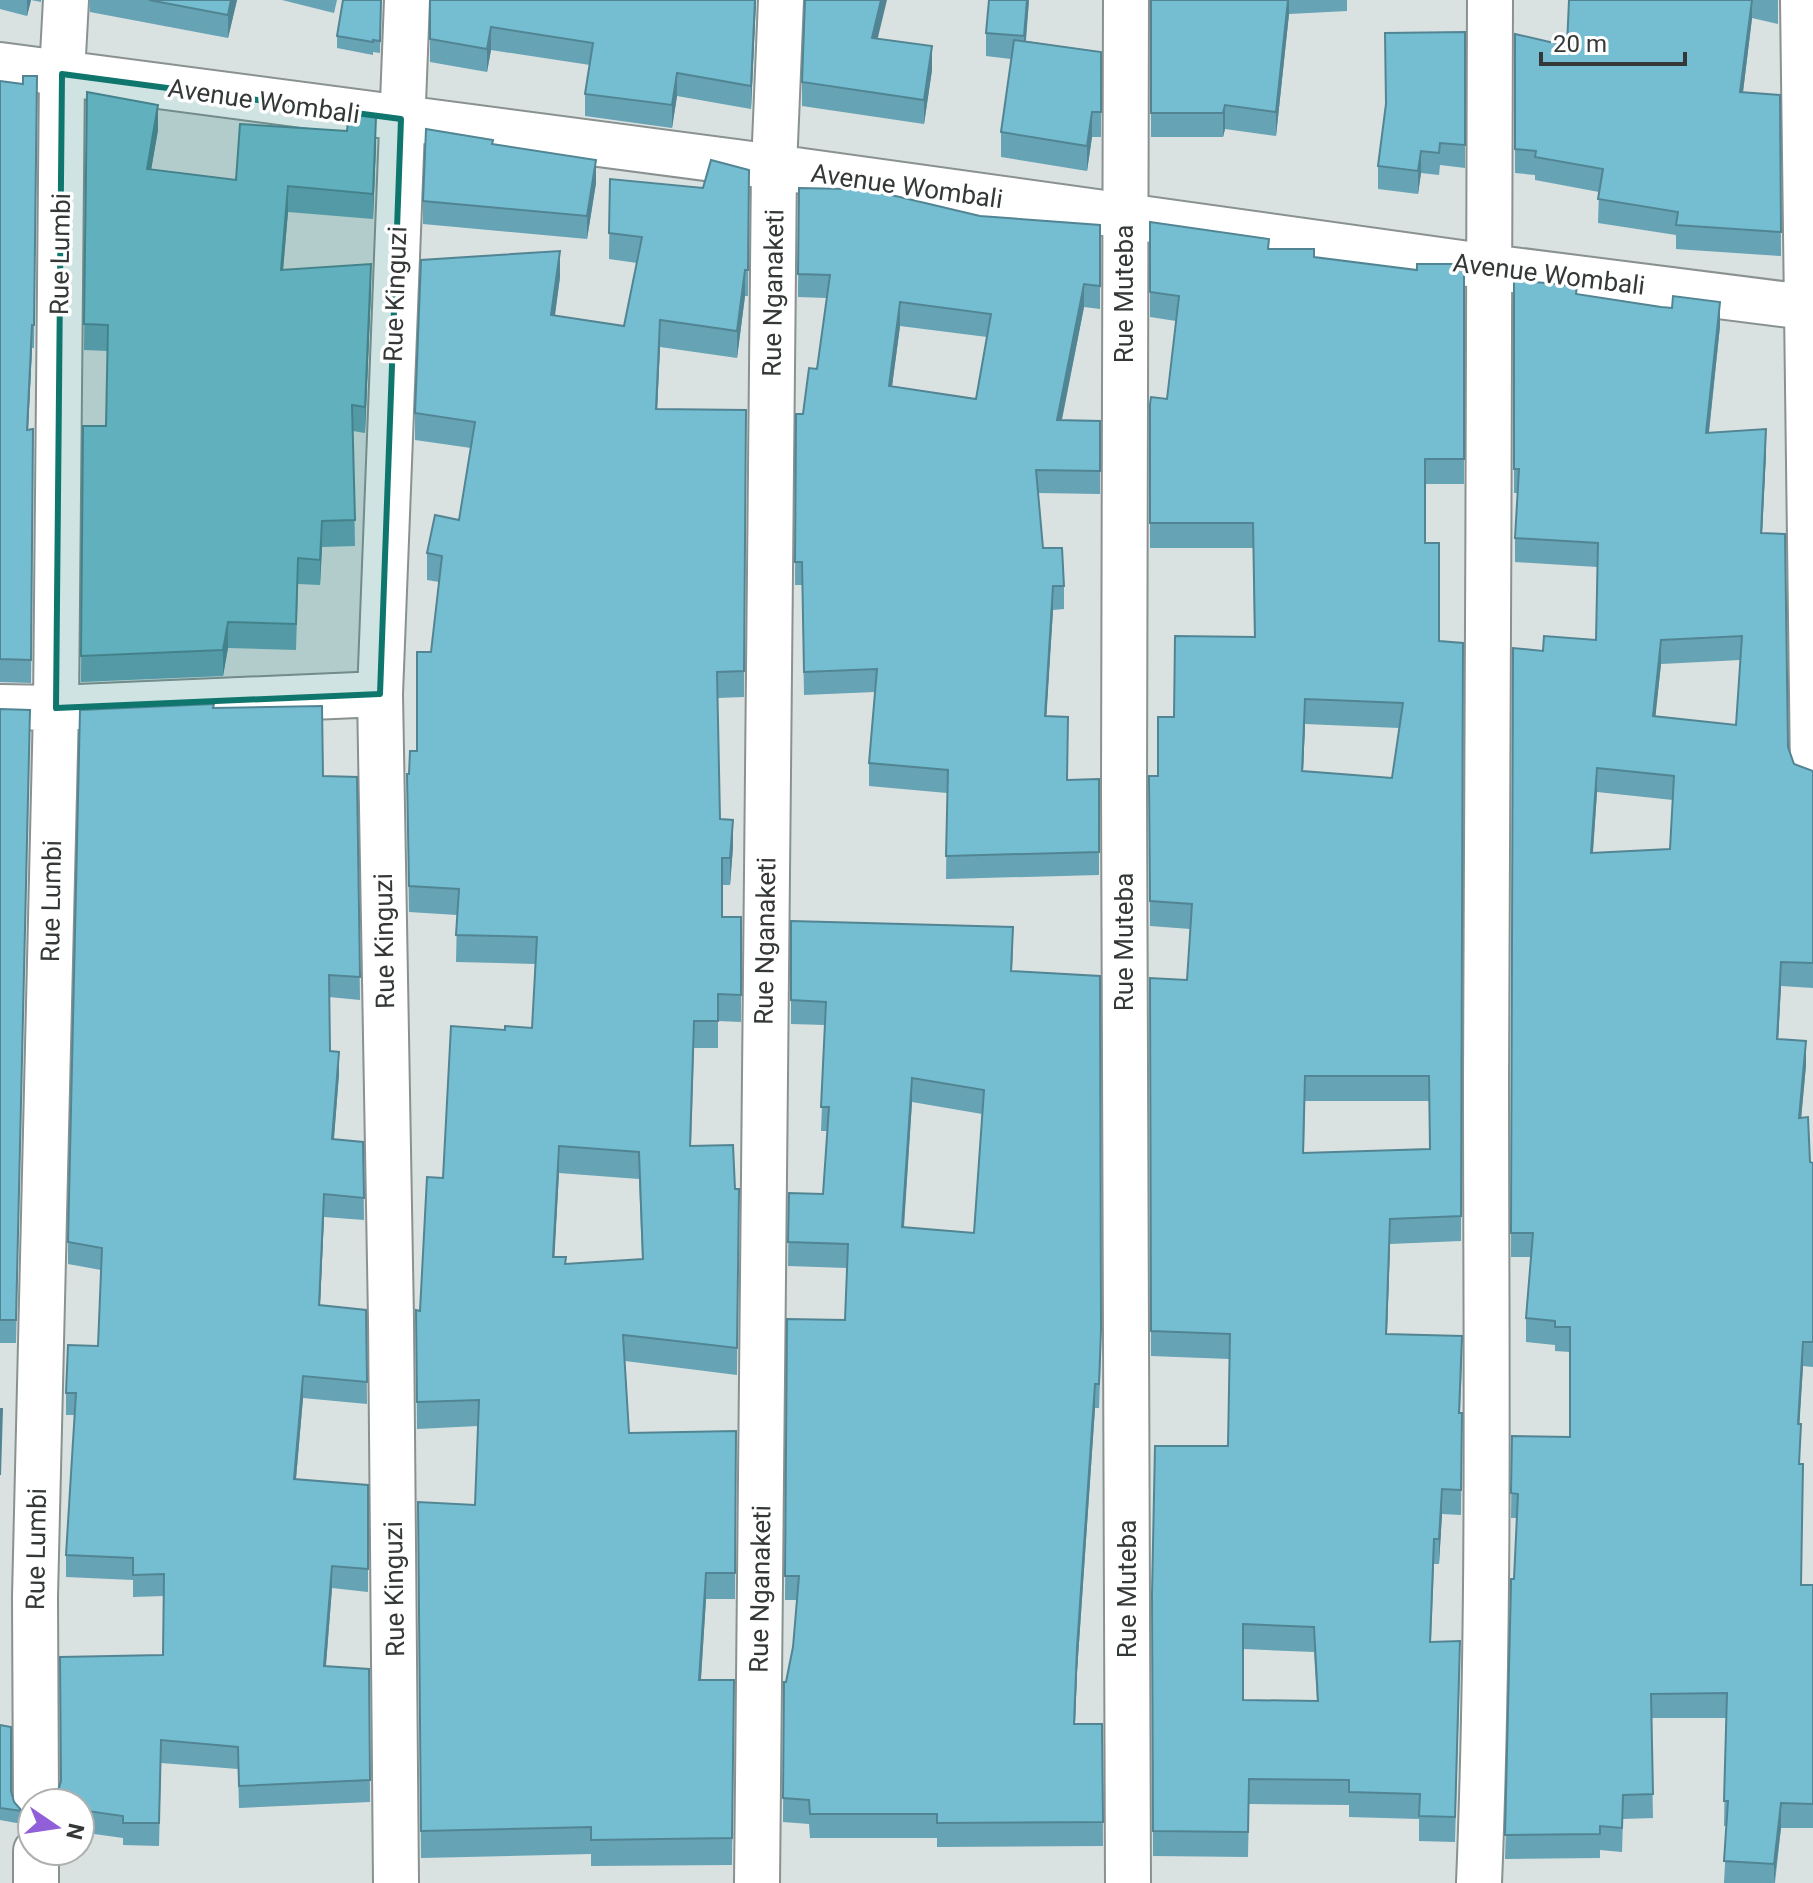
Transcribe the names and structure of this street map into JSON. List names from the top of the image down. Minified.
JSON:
{"streets":{"street":["Avenue Wombali","Rue Lumbi","Rue Nganaketi","Rue Kinguzi","Rue Muteba"]},"crossings":[["Avenue Wombali","Rue Lumbi"],["Avenue Wombali","Rue Nganaketi"],["Avenue Wombali","Rue Kinguzi"],["Avenue Wombali","Rue Muteba"]],"scale_bar":"20 m","north":"right"}
